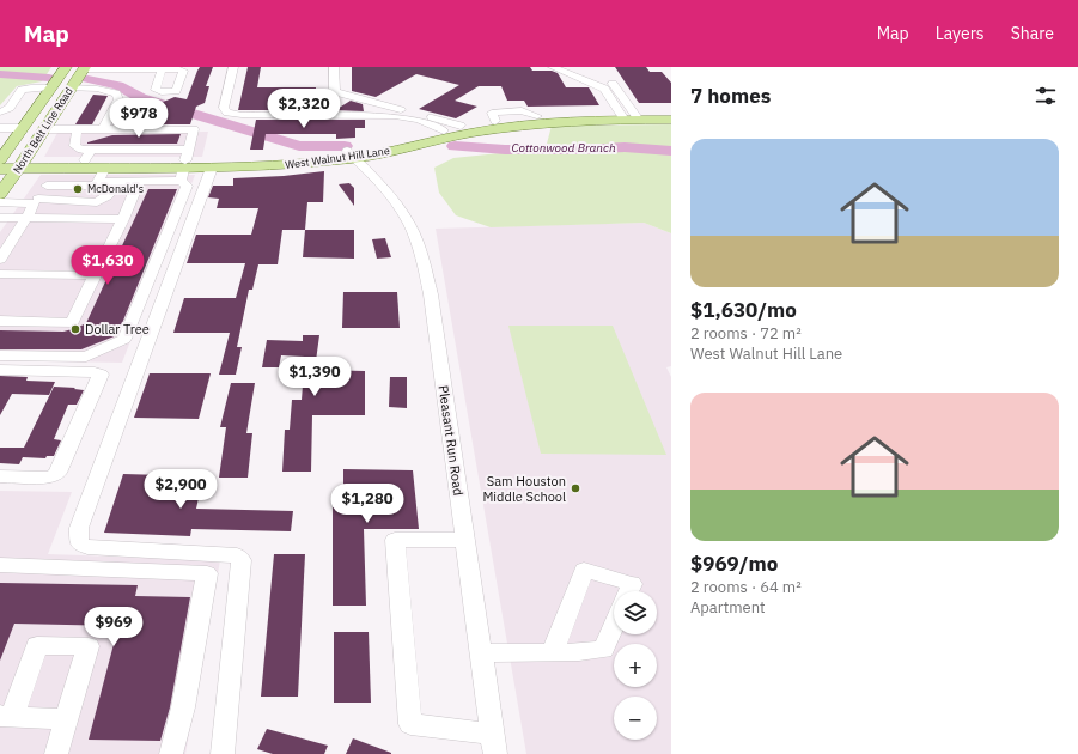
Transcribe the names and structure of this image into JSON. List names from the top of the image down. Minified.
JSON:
{"streets":{"main road":["North Belt Line Road","West Walnut Hill Lane"],"street":["Pleasant Run Road"]},"crossings":[["North Belt Line Road","West Walnut Hill Lane"],["West Walnut Hill Lane","Pleasant Run Road"]],"water":["Cottonwood Branch"],"places":["McDonald's","Dollar Tree","Sam Houston Middle School"],"page":{"header":"Map","nav":["Map","Layers","Share"],"heading":"7 homes","price":["$2,320","$978","$1,630","$1,390","$2,900","$1,280","$969"],"list":[{"name":"$1,630/mo","note":"2 rooms · 72 m² · West Walnut Hill Lane"},{"name":"$969/mo","note":"2 rooms · 64 m² · Apartment"}],"map_buttons":["+","−"]}}
